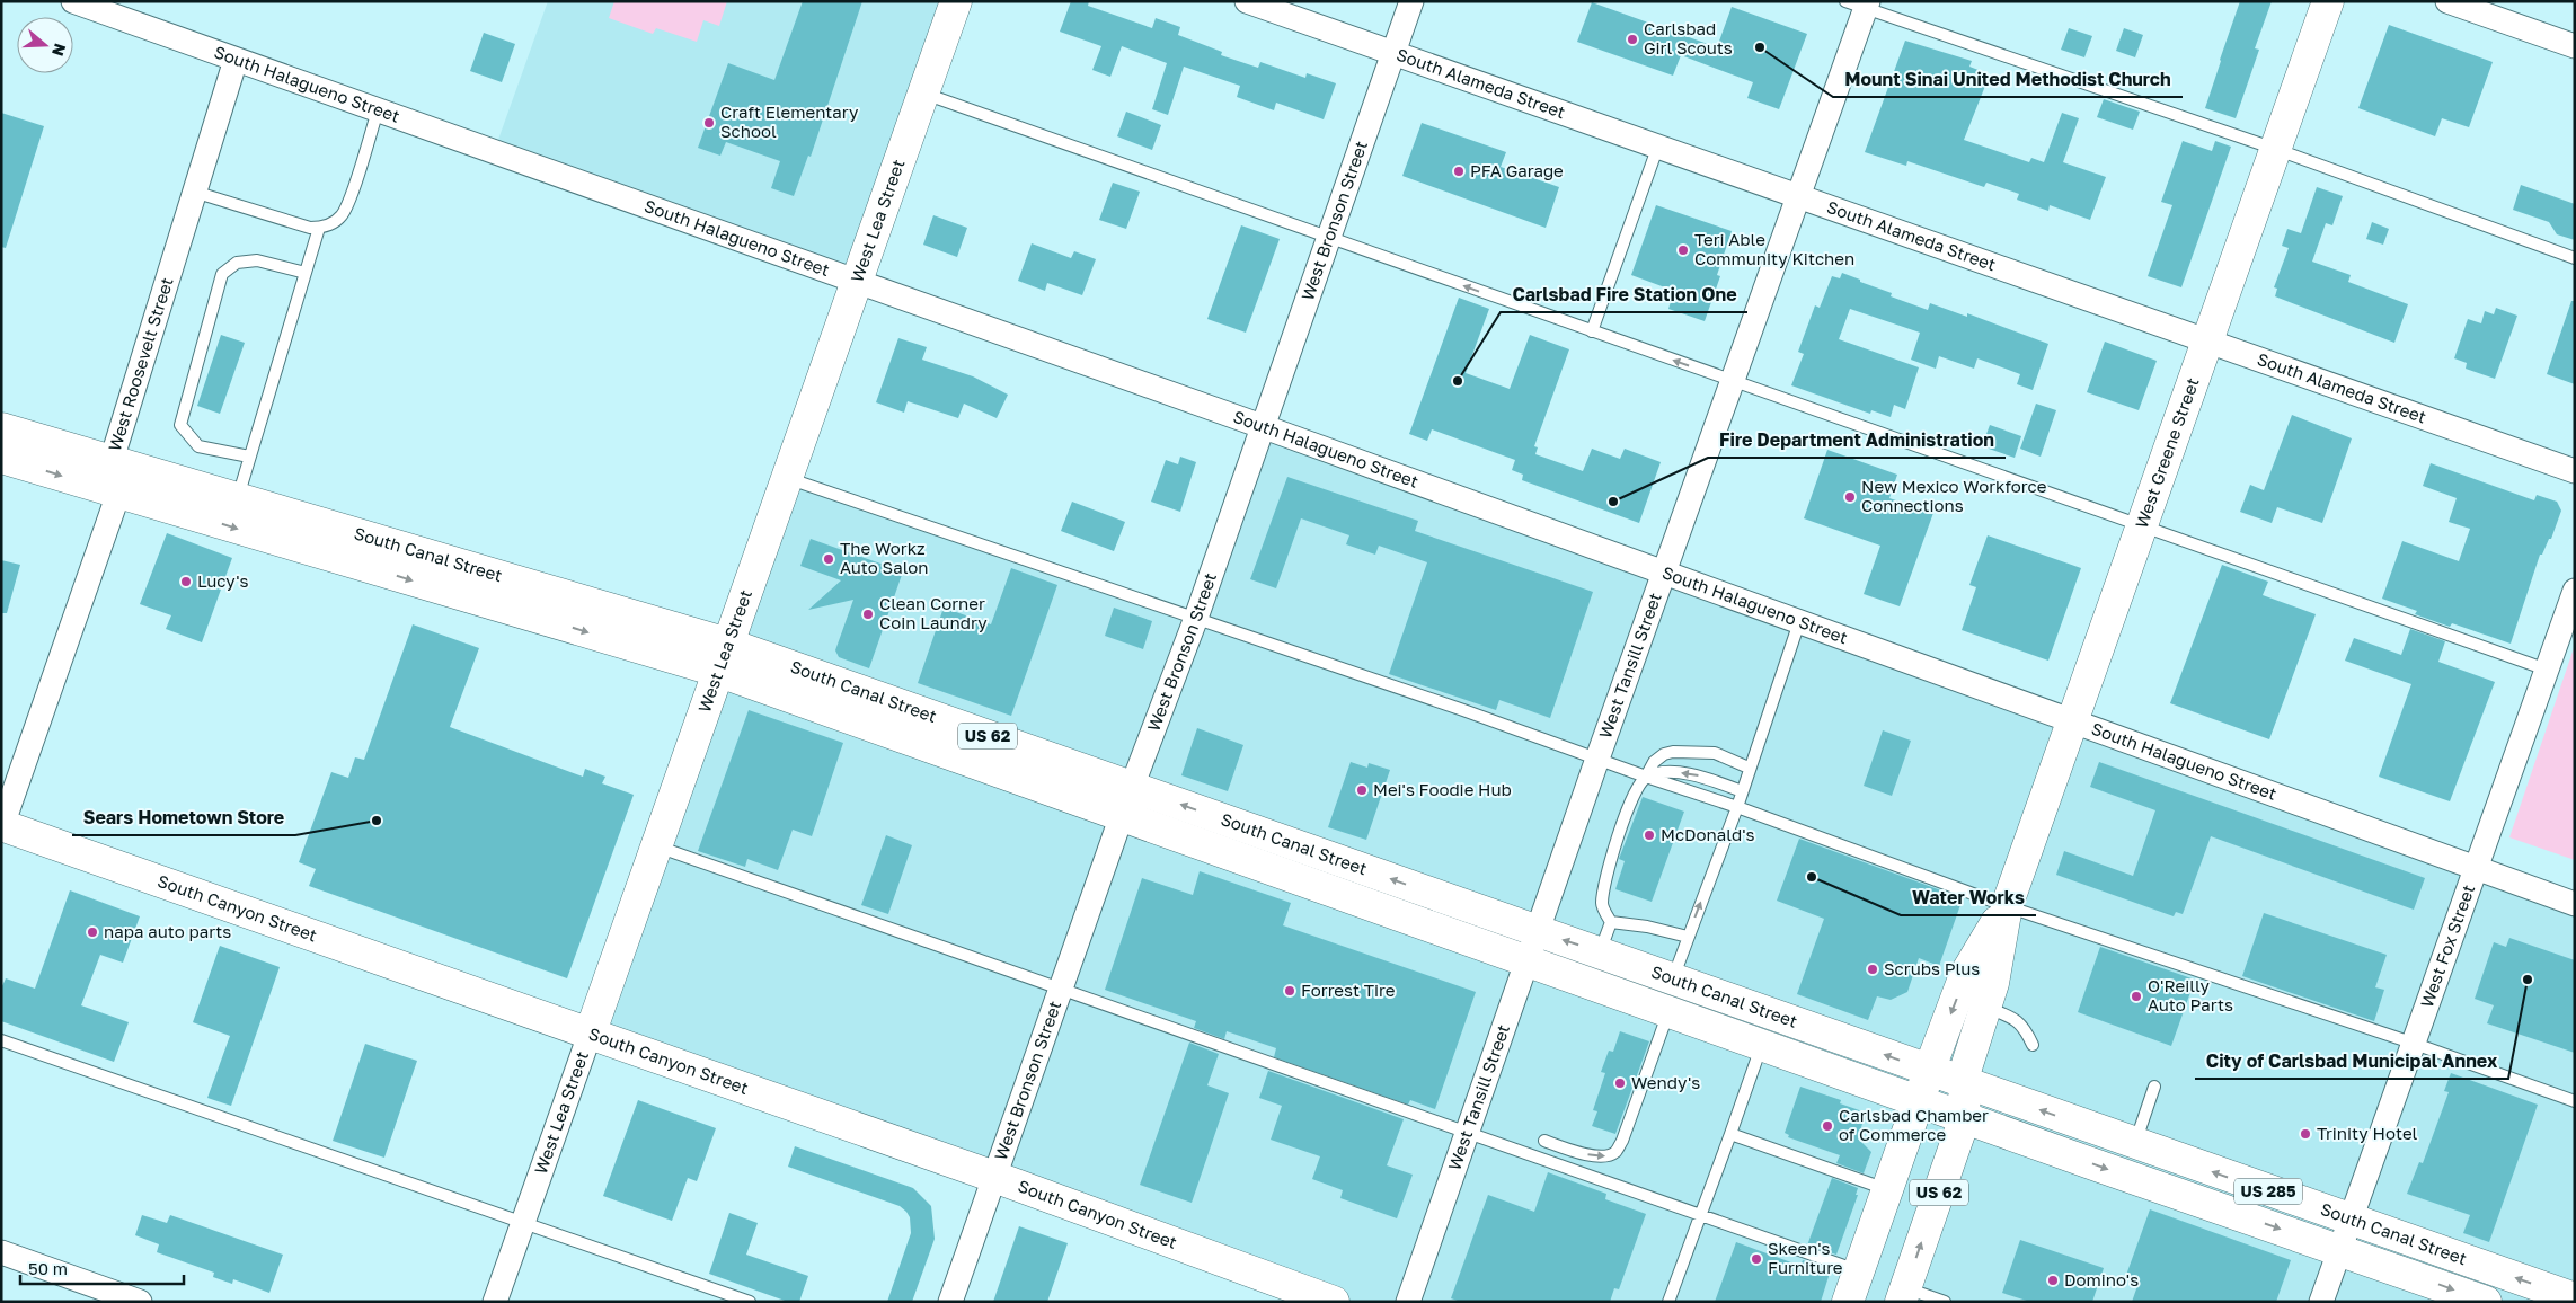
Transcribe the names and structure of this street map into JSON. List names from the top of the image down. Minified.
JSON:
{"streets":{"main road":["West Lea Street","West Greene Street","South Canal Street","US 62","South Canyon Street","US 285"],"street":["South Alameda Street","South Halagueno Street","West Bronson Street","West Roosevelt Street","West Tansill Street","West Fox Street"]},"crossings":[["South Alameda Street","West Bronson Street"],["South Alameda Street","West Greene Street"],["South Alameda Street","West Tansill Street"],["South Halagueno Street","West Lea Street"],["South Halagueno Street","West Bronson Street"],["South Halagueno Street","West Roosevelt Street"],["South Halagueno Street","West Greene Street"],["South Halagueno Street","West Tansill Street"],["South Halagueno Street","West Fox Street"],["West Lea Street","South Canal Street"],["West Lea Street","South Canyon Street"],["West Bronson Street","South Canal Street"],["West Bronson Street","South Canyon Street"],["West Roosevelt Street","South Canal Street"],["West Greene Street","South Canal Street"],["South Canal Street","West Tansill Street"],["South Canal Street","West Fox Street"]],"places":["Carlsbad Girl Scouts","Mount Sinai United Methodist Church","Craft Elementary School","PFA Garage","Teri Able Community Kitchen","Carlsbad Fire Station One","New Mexico Workforce Connections","Fire Department Administration","The Workz Auto Salon","Lucy's","Clean Corner Coin Laundry","Mei's Foodie Hub","Sears Hometown Store","McDonald's","Water Works","napa auto parts","Scrubs Plus","City of Carlsbad Municipal Annex","Forrest Tire","O'Reilly Auto Parts","Wendy's","Carlsbad Chamber of Commerce","Trinity Hotel","Skeen's Furniture","Domino's"],"scale_bar":"50 m","north":"right"}
